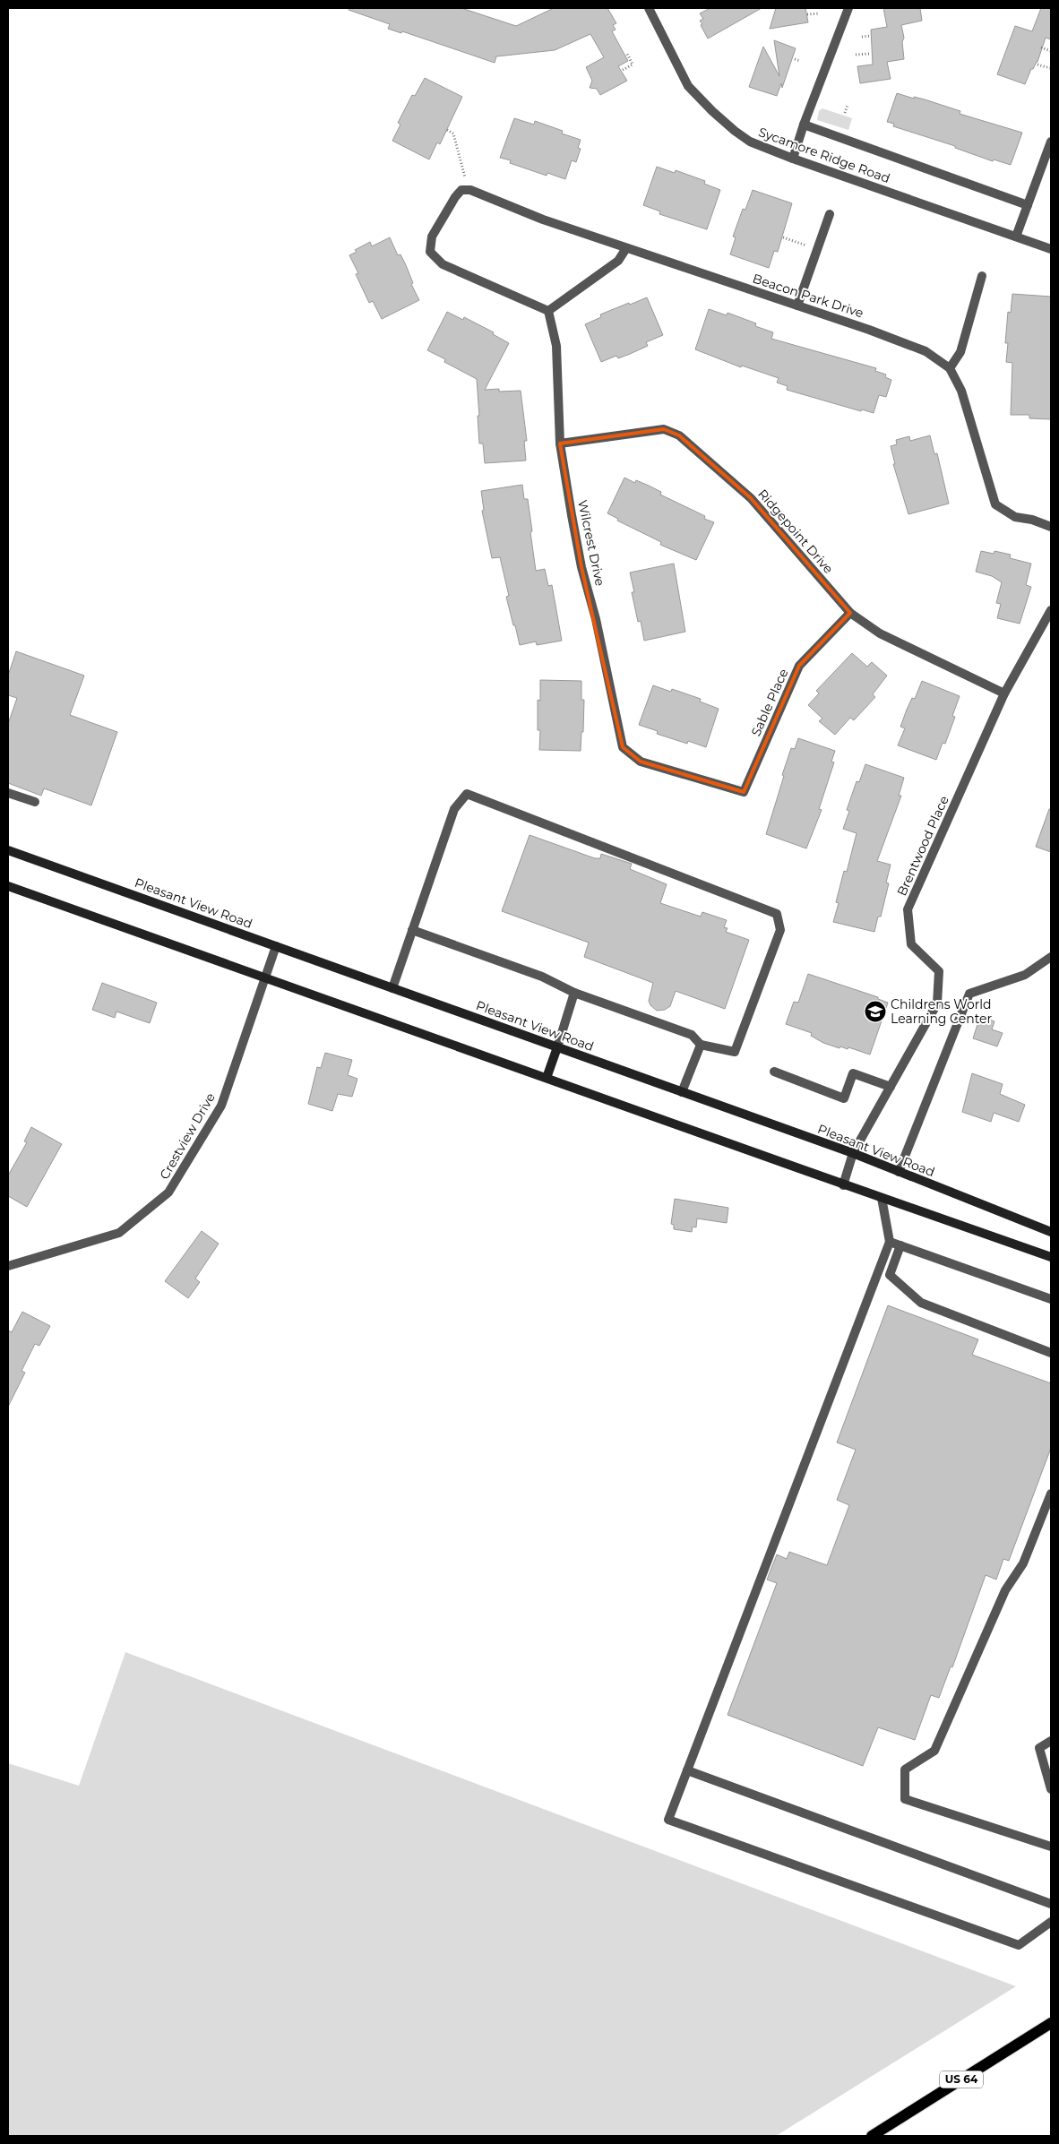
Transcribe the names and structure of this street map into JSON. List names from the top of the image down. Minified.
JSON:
{"streets":{"main road":["Pleasant View Road","US 64"],"street":["Sycamore Ridge Road","Beacon Park Drive","Ridgepoint Drive","Wilcrest Drive","Sable Place","Brentwood Place","Crestview Drive"]},"crossings":[["Beacon Park Drive","Wilcrest Drive"],["Ridgepoint Drive","Wilcrest Drive"],["Ridgepoint Drive","Sable Place"],["Ridgepoint Drive","Brentwood Place"],["Wilcrest Drive","Sable Place"],["Brentwood Place","Pleasant View Road"],["Pleasant View Road","Crestview Drive"]],"places":{"school or university":["Childrens World Learning Center"]}}
